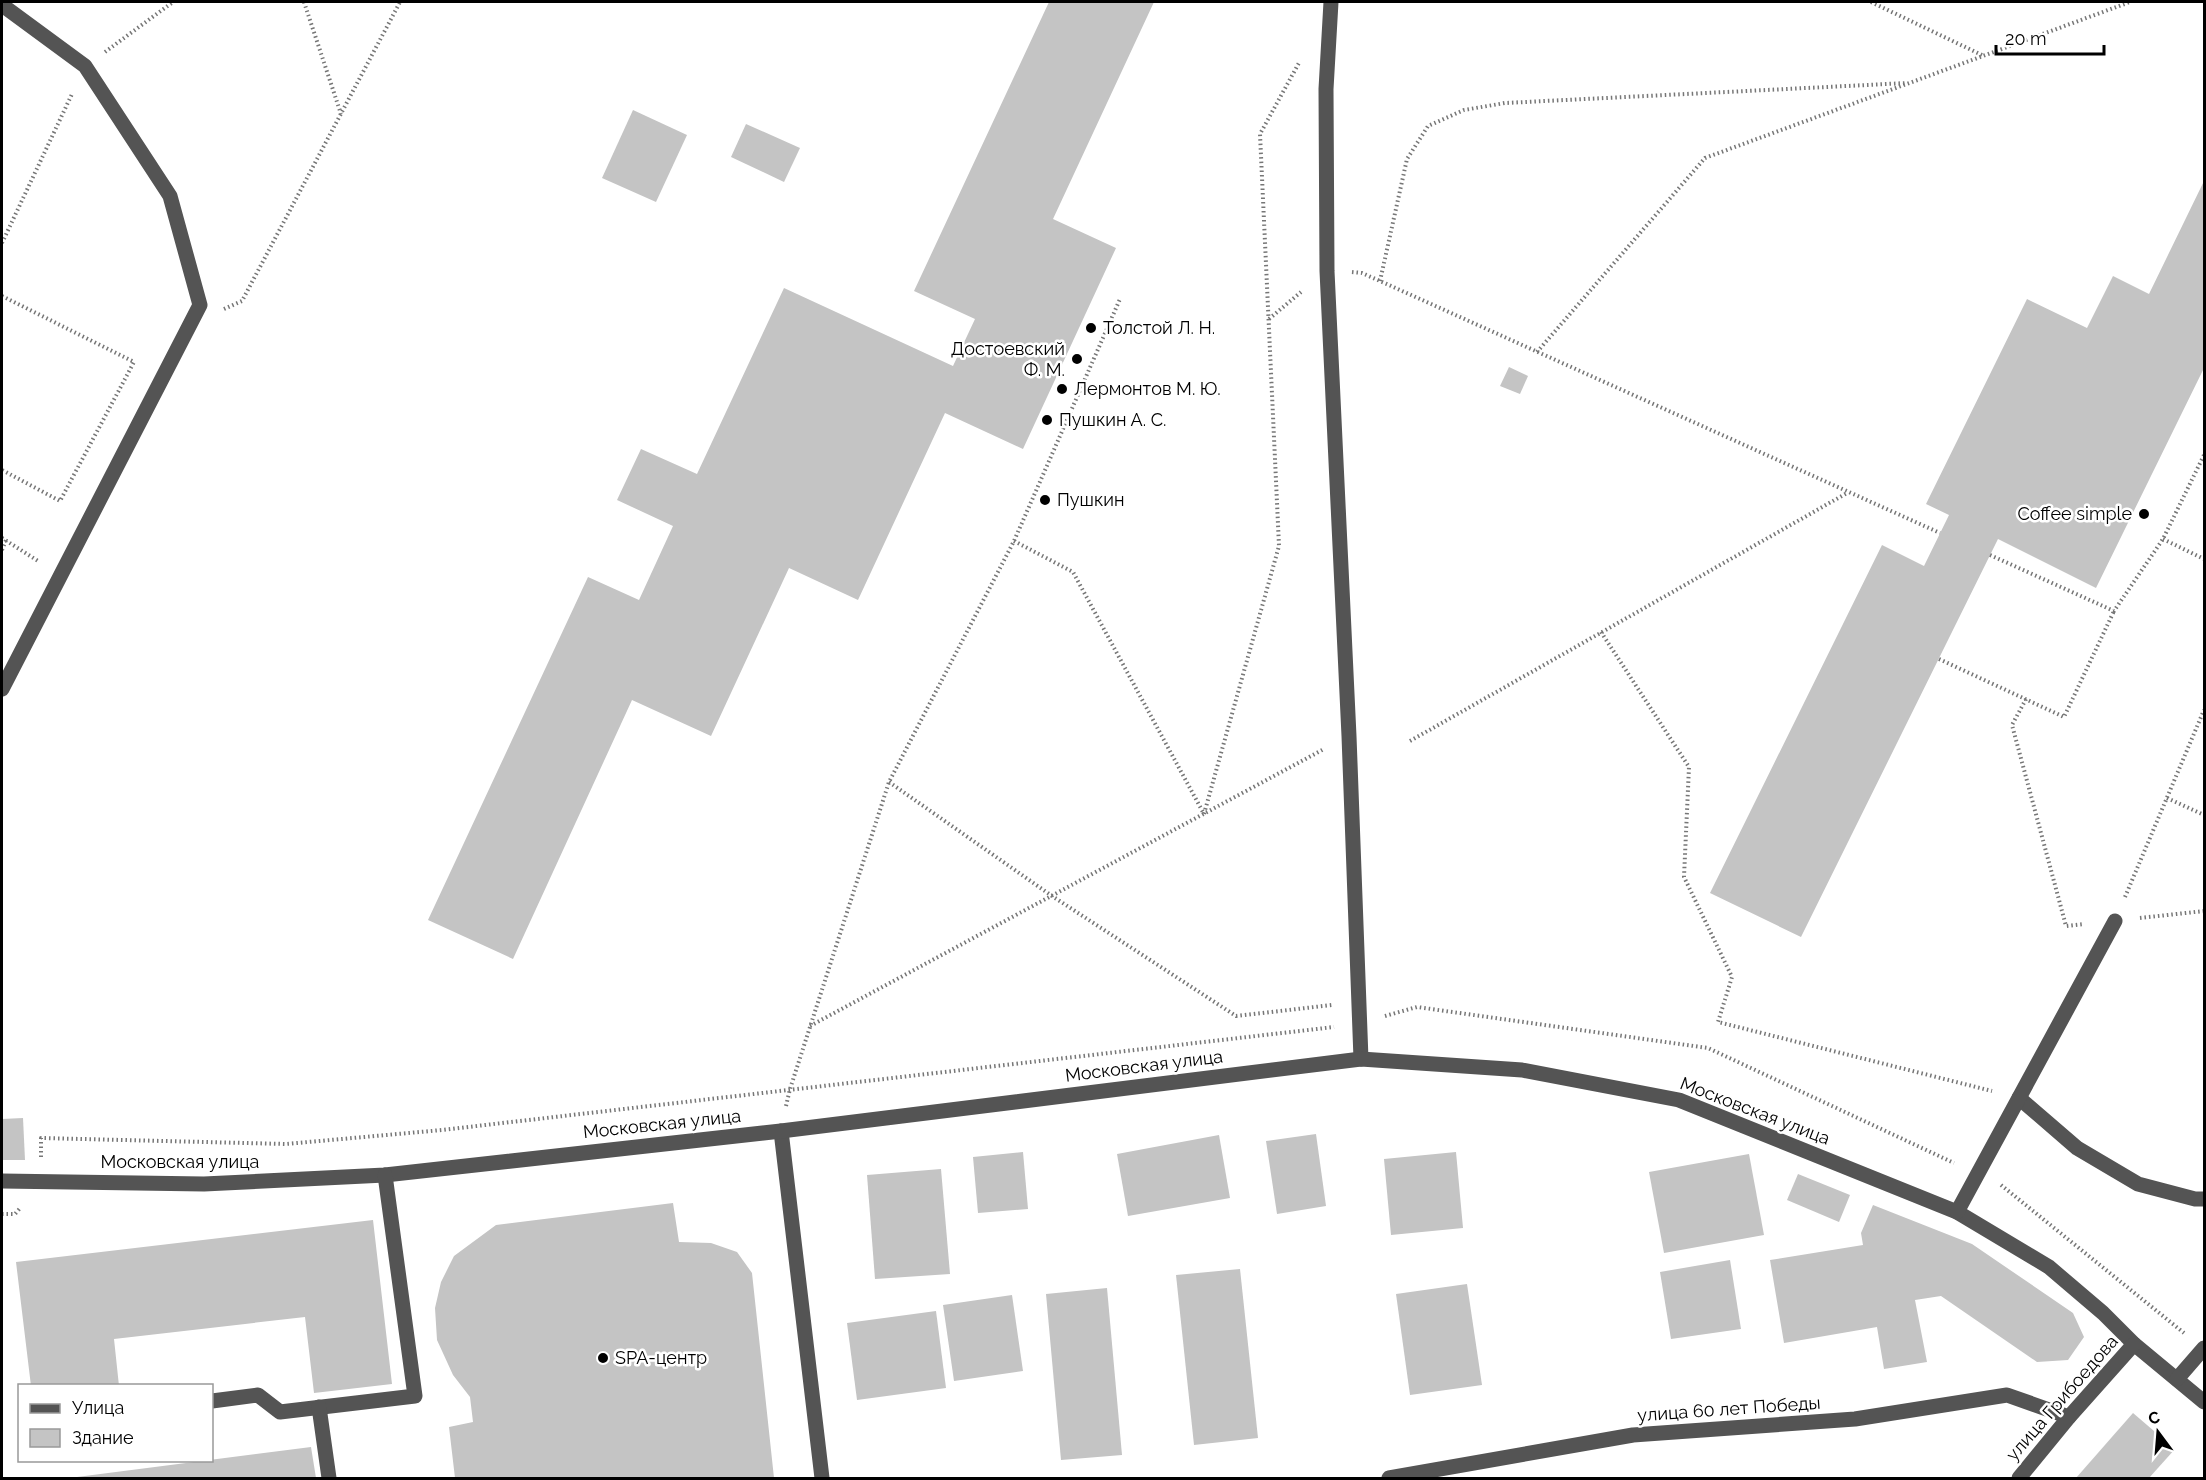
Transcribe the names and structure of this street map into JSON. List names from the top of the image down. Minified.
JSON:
{"streets":{"street":["Московская улица","улица Грибоедова","улица 60 лет Победы"]},"crossings":[["Московская улица","улица Грибоедова"],["улица Грибоедова","улица 60 лет Победы"]],"places":["Толстой Л. Н.","Достоевский Ф. М.","Лермонтов М. Ю.","Пушкин А. С.","Пушкин","Coffee simple","SPA-центр"],"legend":["Улица","Здание"],"scale_bar":"20 m","north":"top"}
